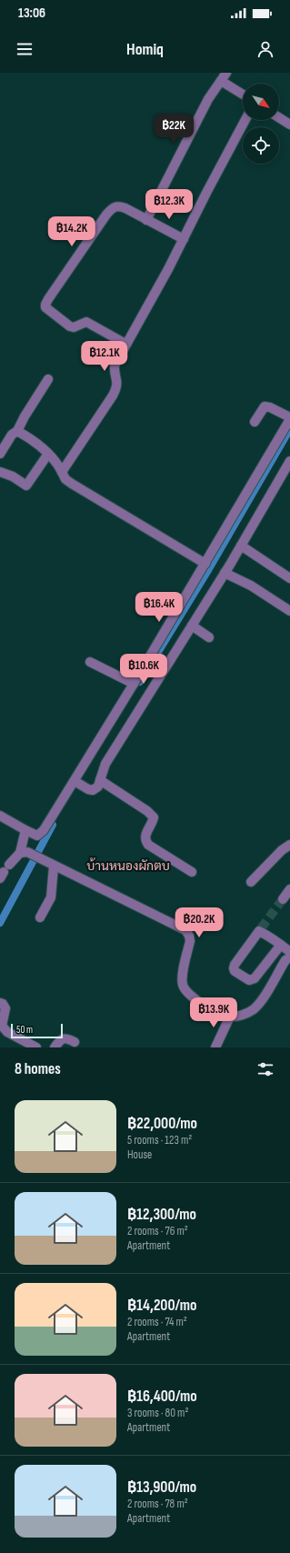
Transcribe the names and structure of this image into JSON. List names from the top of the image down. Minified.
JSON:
{"districts":["บ้านหนองผักตบ"],"scale_bar":"50 m","north":"bottom right","page":{"status":"13:06","header":"Homiq","price":["฿22K","฿12.3K","฿14.2K","฿12.1K","฿16.4K","฿10.6K","฿20.2K","฿13.9K"],"scale":"50 m","heading":"8 homes","list":[{"name":"฿22,000/mo","note":"5 rooms · 123 m² · House"},{"name":"฿12,300/mo","note":"2 rooms · 76 m² · Apartment"},{"name":"฿14,200/mo","note":"2 rooms · 74 m² · Apartment"},{"name":"฿16,400/mo","note":"3 rooms · 80 m² · Apartment"},{"name":"฿13,900/mo","note":"2 rooms · 78 m² · Apartment"}]}}
